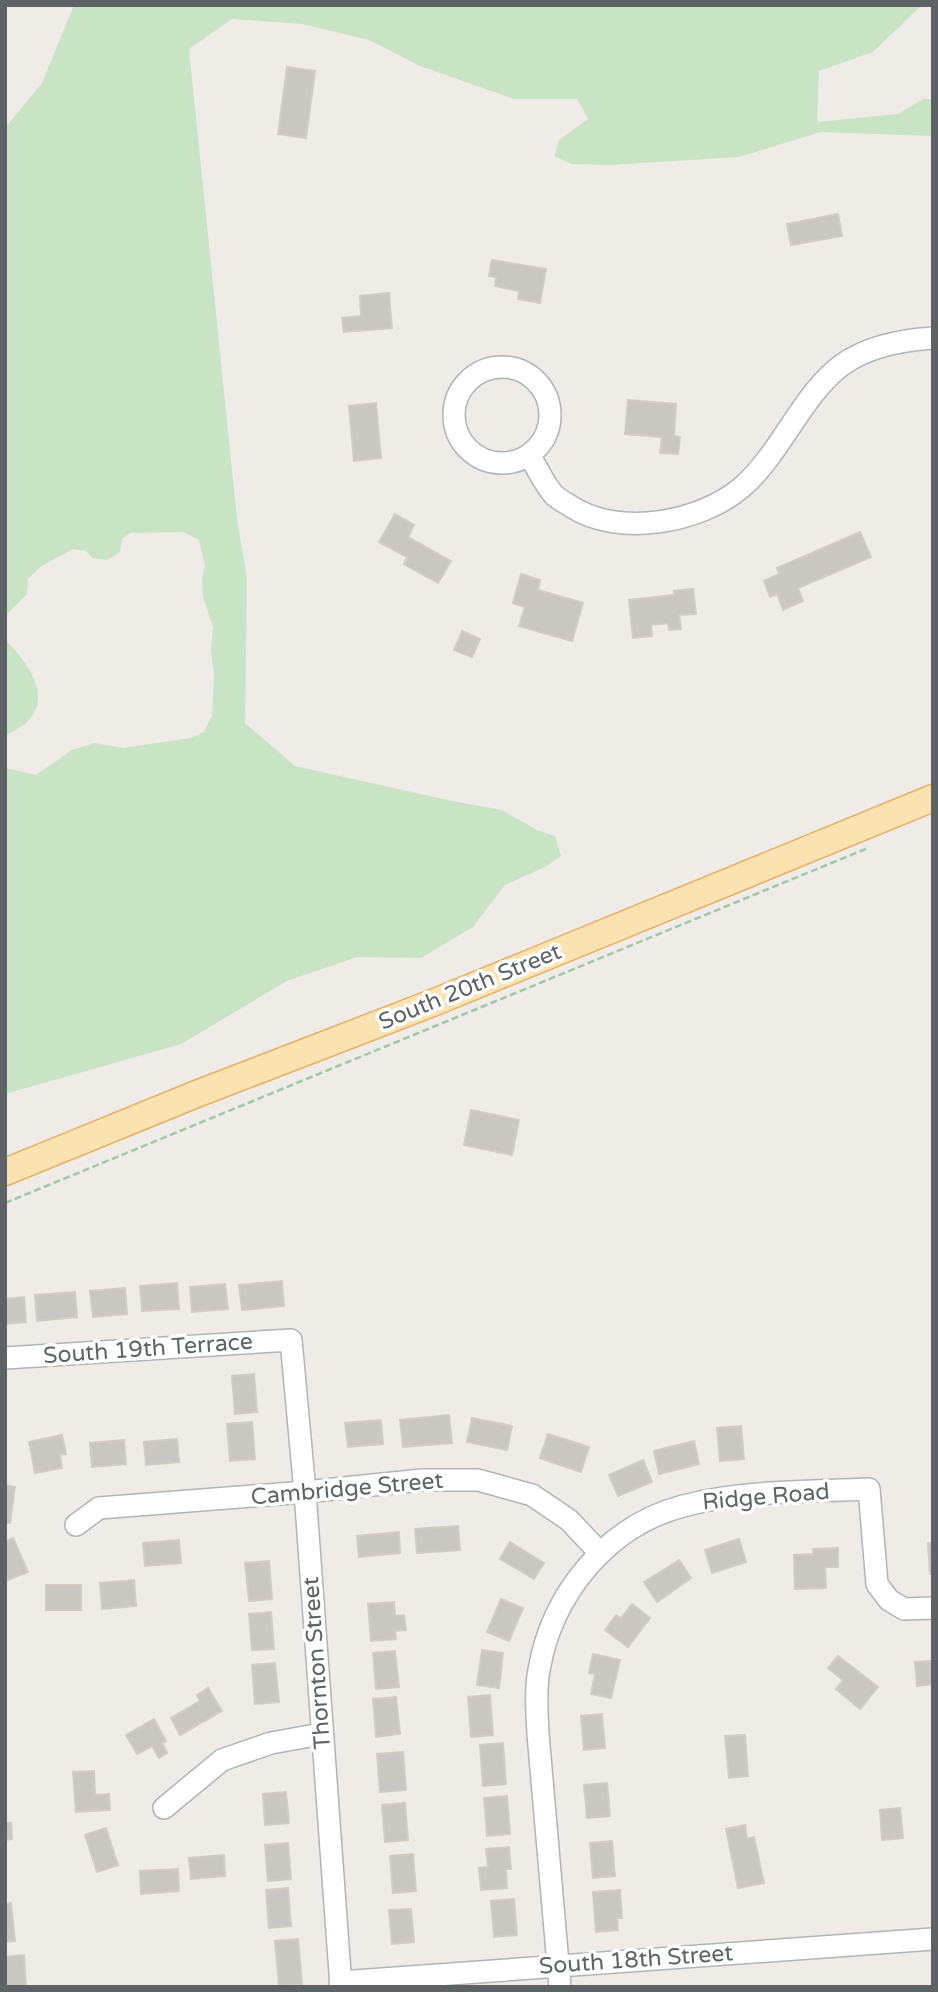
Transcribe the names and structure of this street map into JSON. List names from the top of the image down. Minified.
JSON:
{"streets":{"main road":["South 20th Street"],"street":["South 19th Terrace","Cambridge Street","Ridge Road","Thornton Street","South 18th Street"]},"crossings":[["South 19th Terrace","Thornton Street"],["Cambridge Street","Ridge Road"],["Cambridge Street","Thornton Street"],["Ridge Road","South 18th Street"],["Thornton Street","South 18th Street"]]}
